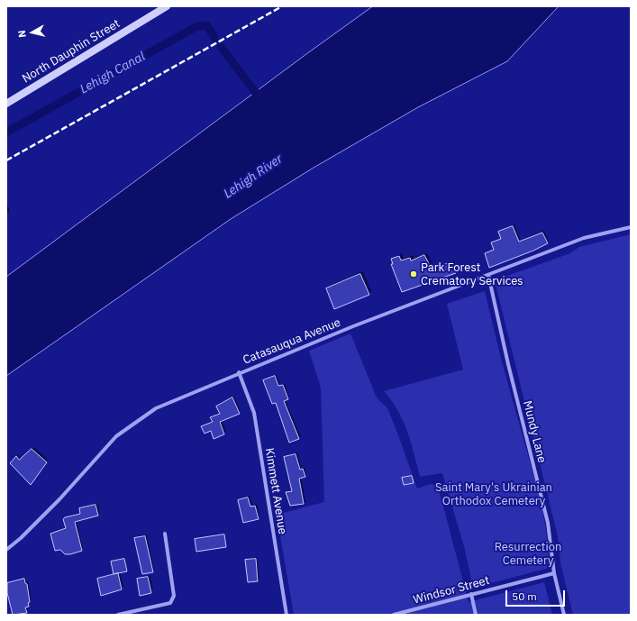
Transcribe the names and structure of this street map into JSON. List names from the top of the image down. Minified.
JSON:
{"streets":{"street":["North Dauphin Street","Catasauqua Avenue","Mundy Lane","Kimmett Avenue","Windsor Street"]},"crossings":[["Catasauqua Avenue","Mundy Lane"],["Catasauqua Avenue","Kimmett Avenue"],["Mundy Lane","Windsor Street"]],"water":["Lehigh Canal","Lehigh River"],"parks":["Saint Mary's Ukrainian Orthodox Cemetery","Resurrection Cemetery"],"places":["Park Forest Crematory Services"],"scale_bar":"50 m","north":"left"}
